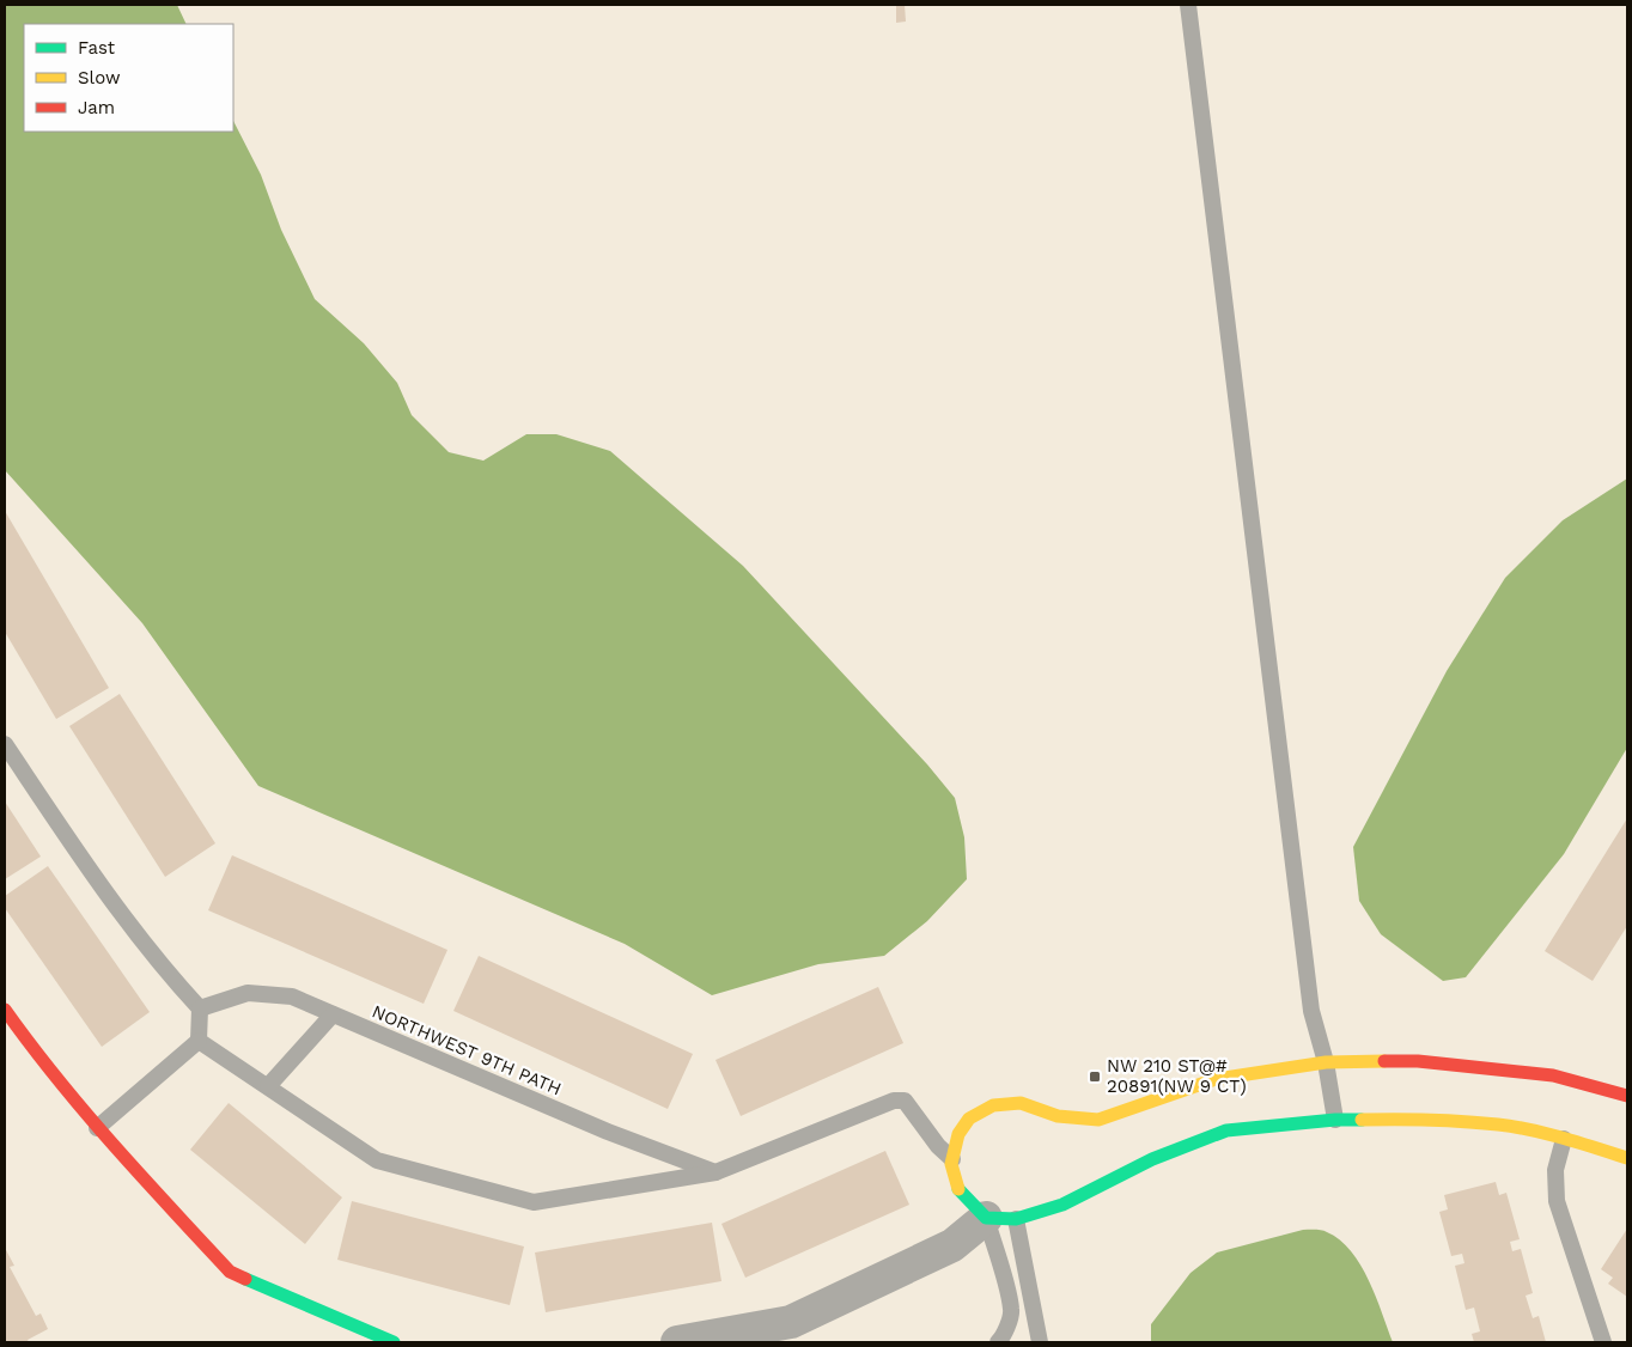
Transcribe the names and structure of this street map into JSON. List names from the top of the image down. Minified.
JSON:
{"streets":{"lane":["NORTHWEST 9TH PATH"]},"places":{"transit":["NW 210 ST@# 20891(NW 9 CT)"]},"legend":["Fast","Slow","Jam"]}
